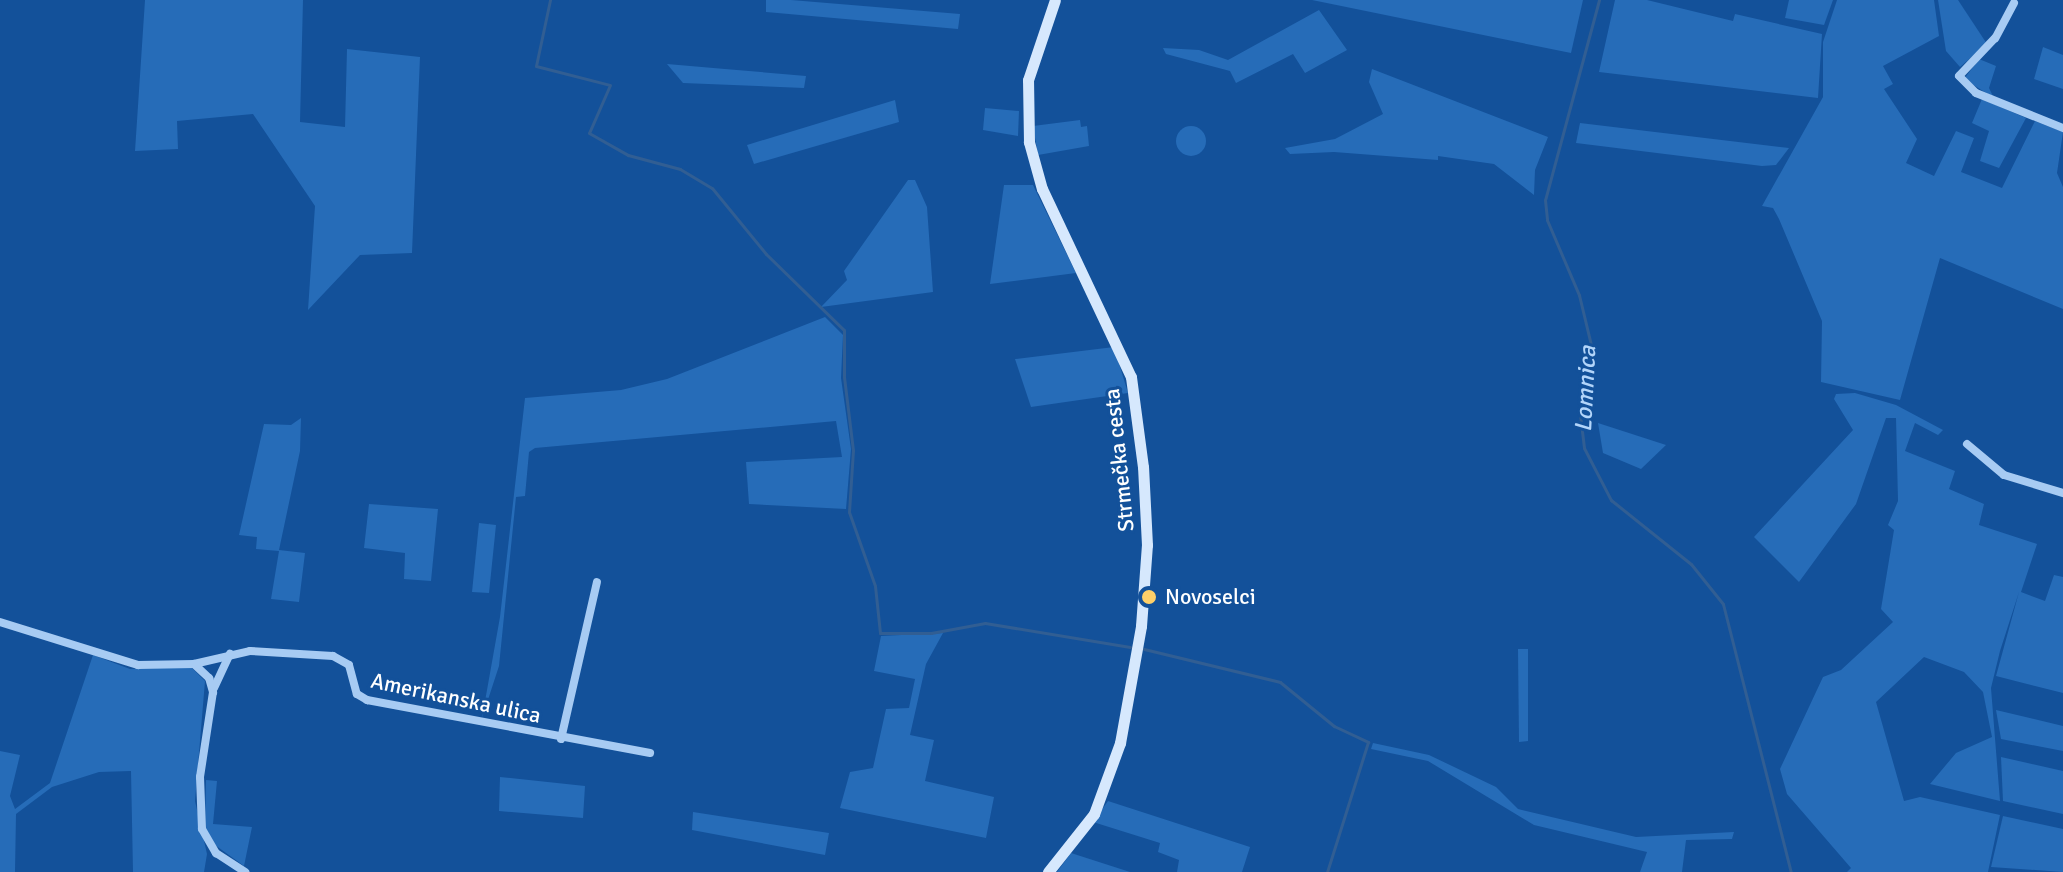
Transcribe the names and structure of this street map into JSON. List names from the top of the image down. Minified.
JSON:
{"streets":{"street":["Strmečka cesta","Amerikanska ulica"]},"water":["Lomnica"],"places":["Novoselci"]}
